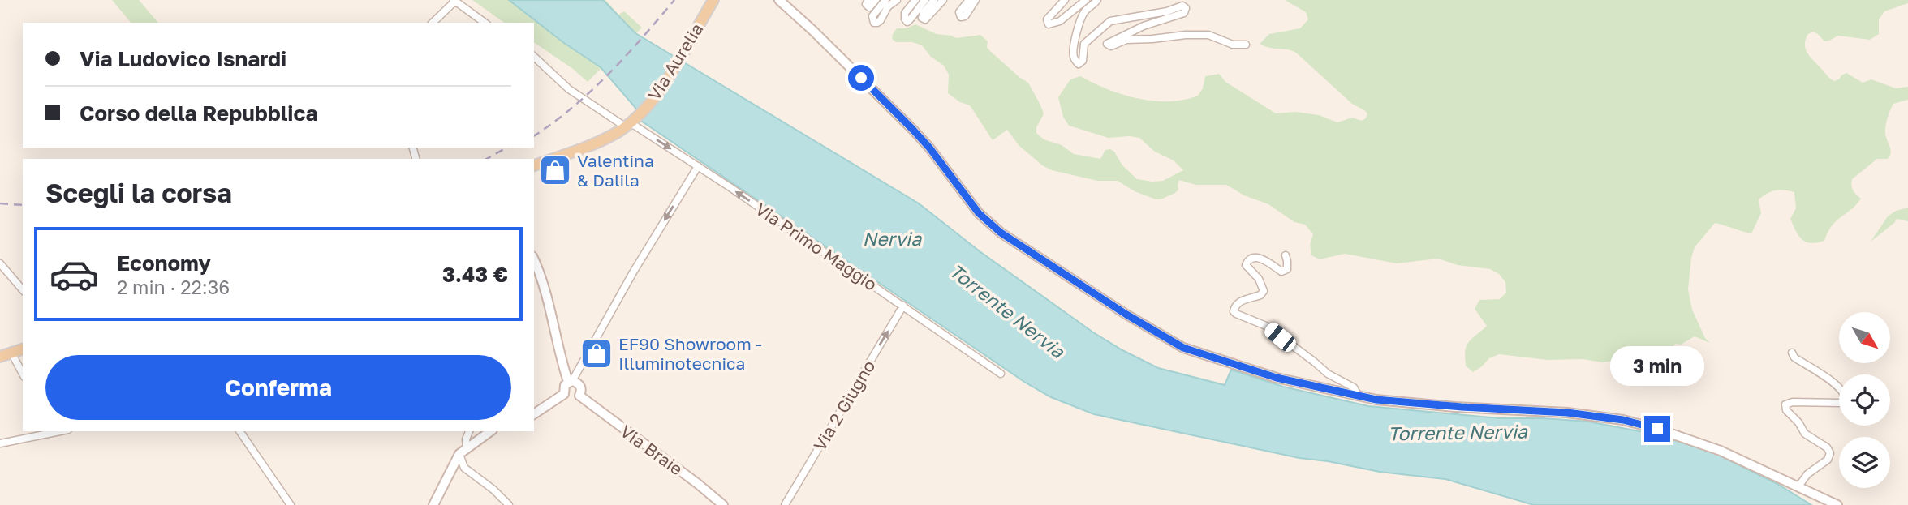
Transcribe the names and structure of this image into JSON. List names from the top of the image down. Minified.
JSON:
{"streets":{"main road":["Via Aurelia","Via Braie"],"street":["Via Primo Maggio","Via 2 Giugno"]},"crossings":[["Via Aurelia","Via Primo Maggio"],["Via Primo Maggio","Via 2 Giugno"]],"one_way":["Via 2 Giugno"],"water":["Nervia","Torrente Nervia"],"places":{"shop":["Valentina & Dalila","EF90 Showroom - Illuminotecnica"]},"north":"bottom right","page":{"banner":["Via Ludovico Isnardi","Corso della Repubblica"],"heading":"Scegli la corsa","list":[{"name":"Economy","note":"2 min · 22:36","value":"3.43 €"}],"buttons":"Conferma","bubble":"3 min"}}
